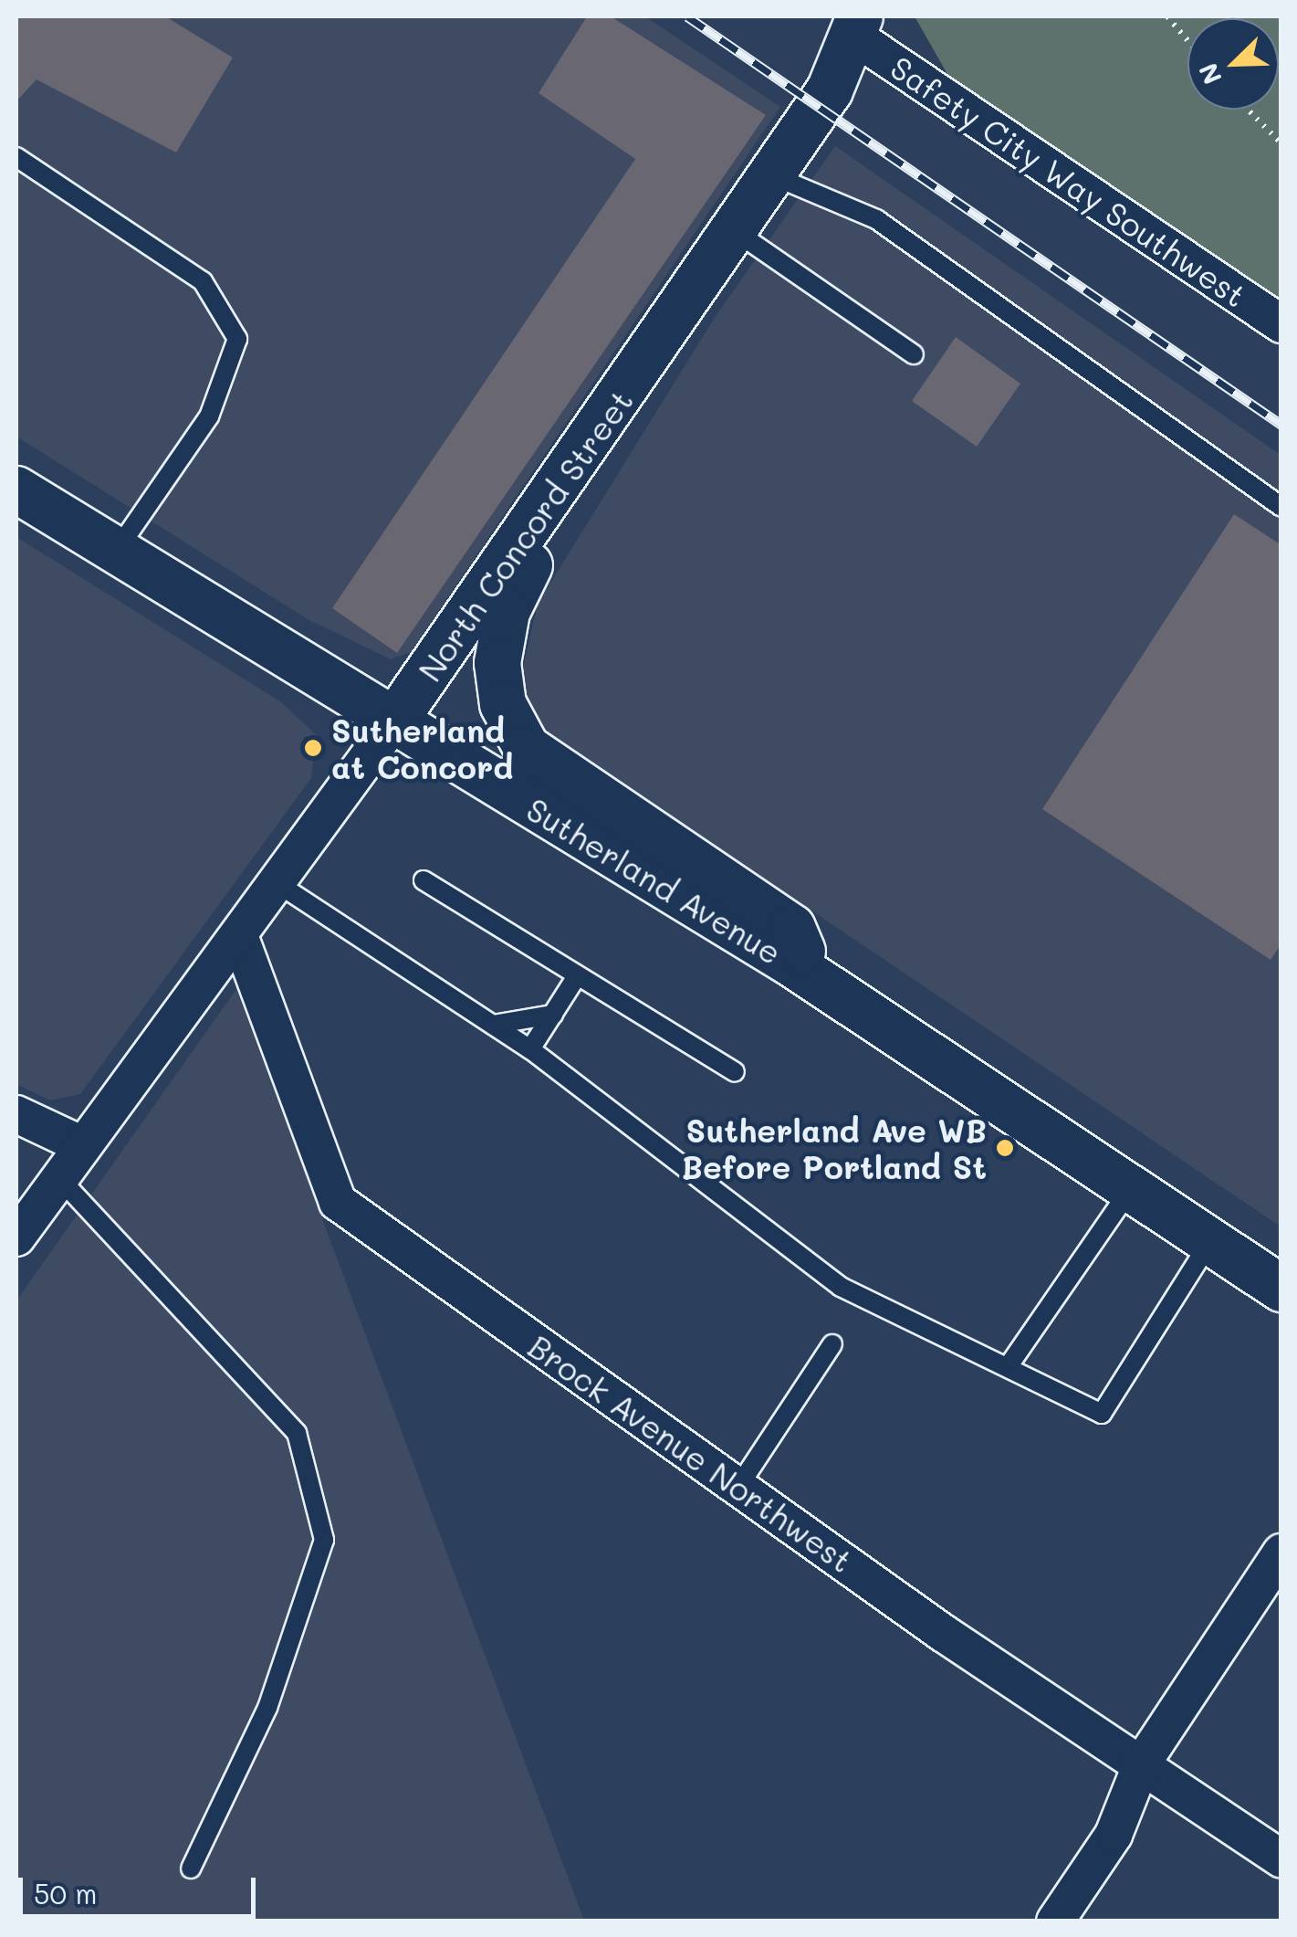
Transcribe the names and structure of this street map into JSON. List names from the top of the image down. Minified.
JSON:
{"streets":{"street":["Safety City Way Southwest","North Concord Street","Sutherland Avenue","Brock Avenue Northwest"]},"crossings":[["Safety City Way Southwest","North Concord Street"],["North Concord Street","Sutherland Avenue"],["North Concord Street","Brock Avenue Northwest"]],"places":["Sutherland at Concord","Sutherland Ave WB Before Portland St"],"scale_bar":"50 m","north":"bottom left"}
